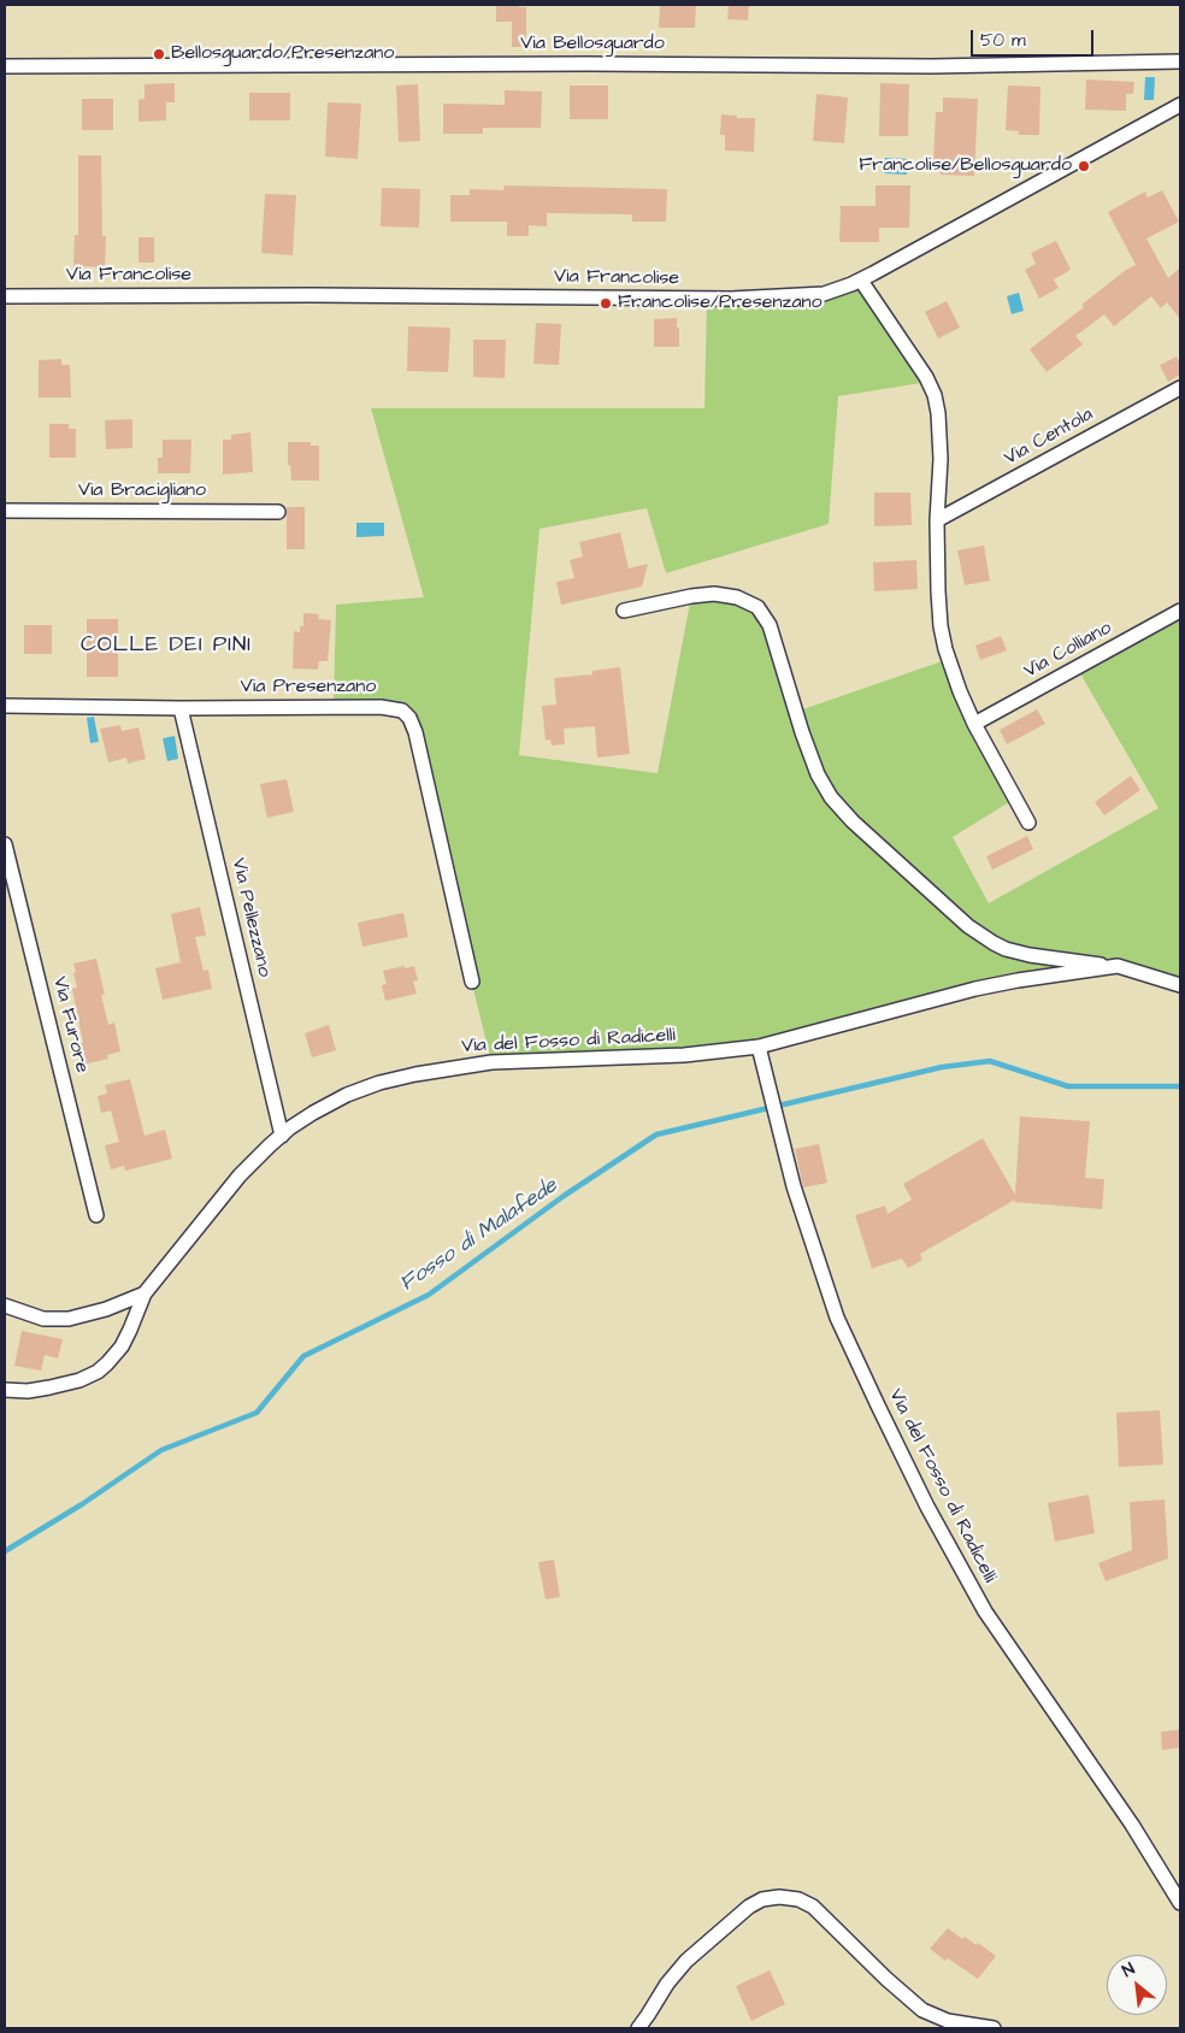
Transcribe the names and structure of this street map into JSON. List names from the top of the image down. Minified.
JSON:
{"streets":{"street":["Via Bellosguardo","Via Francolise","Via Centola","Via Bracigliano","Via Colliano","Via Presenzano","Via Pellezzano","Via Furore","Via del Fosso di Radicelli"]},"crossings":[["Via Presenzano","Via Pellezzano"],["Via Pellezzano","Via del Fosso di Radicelli"]],"districts":["COLLE DEI PINI"],"water":["Fosso di Malafede"],"places":["Bellosguardo/Presenzano","Francolise/Bellosguardo","Francolise/Presenzano"],"scale_bar":"50 m","north":"top left"}
